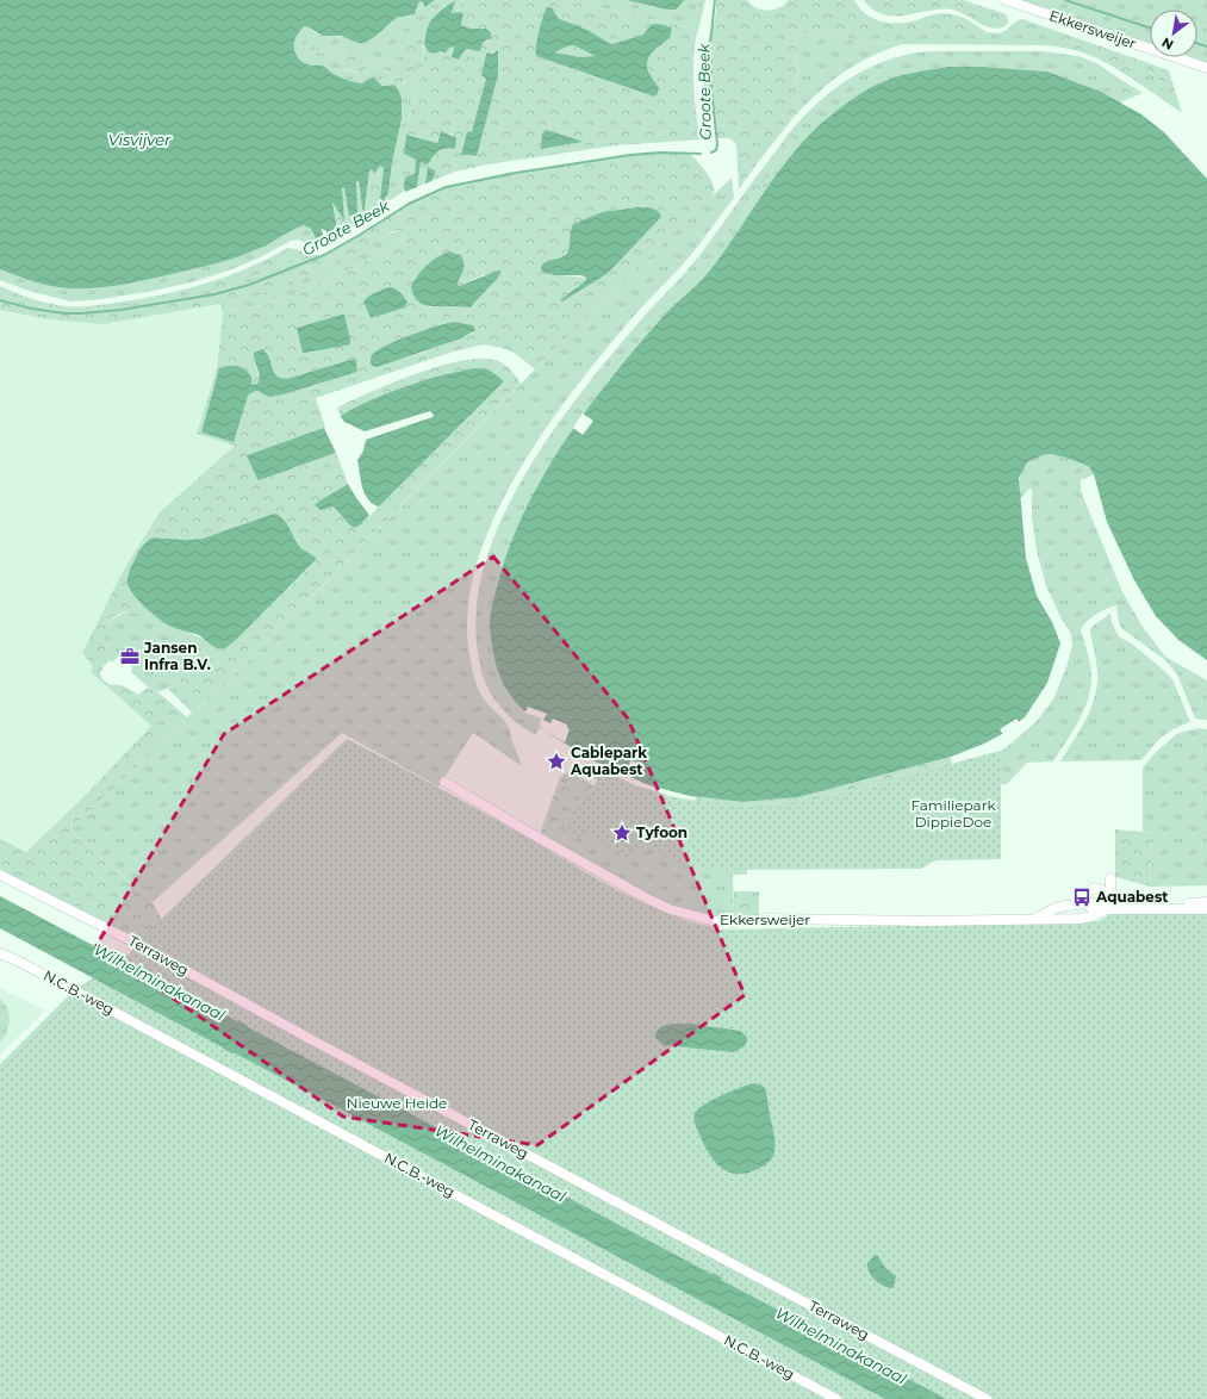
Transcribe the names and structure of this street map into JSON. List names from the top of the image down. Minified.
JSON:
{"streets":{"street":["Ekkersweijer","Terraweg","N.C.B.-weg"]},"water":["Groote Beek","Visvijver","Wilhelminakanaal"],"parks":["Familiepark DippieDoe","Nieuwe Heide"],"places":{"office":["Jansen Infra B.V."],"place":["Cablepark Aquabest","Tyfoon"],"bus stop":["Aquabest"]},"north":"bottom left"}
